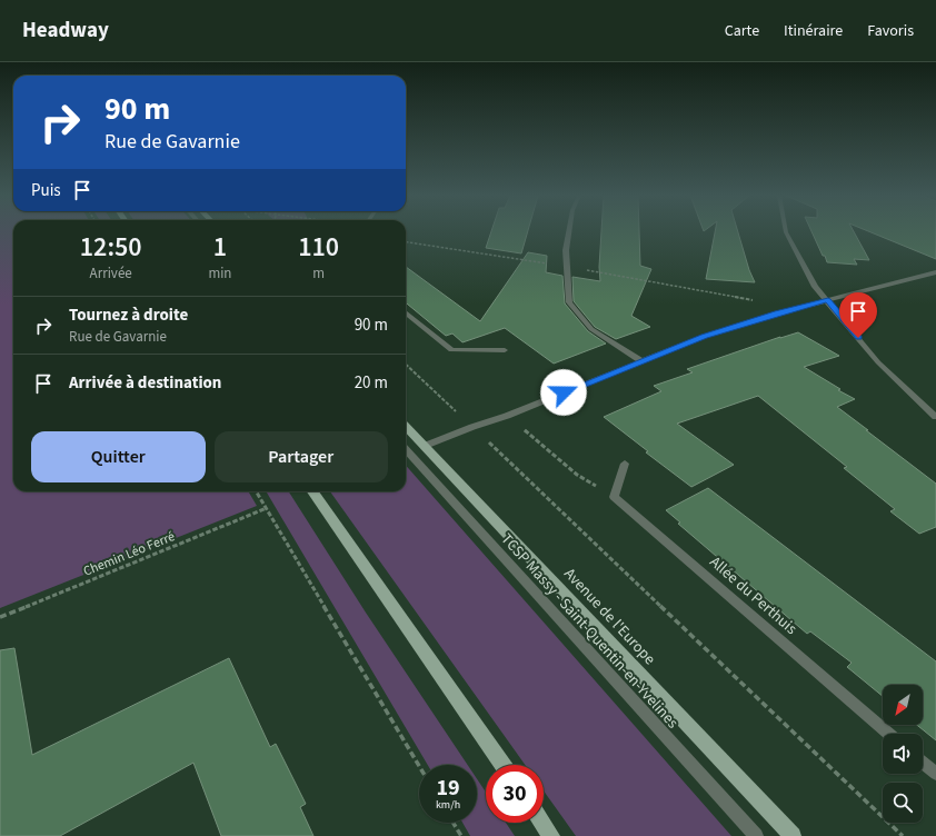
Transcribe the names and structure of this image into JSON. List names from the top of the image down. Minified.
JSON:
{"streets":{"main road":["Avenue de l'Europe"],"street":["Allée du Perthuis","TCSP Massy - Saint-Quentin-en-Yvelines"],"path":["Chemin Léo Ferré"]},"north":"bottom left","page":{"header":"Headway","nav":["Carte","Itinéraire","Favoris"],"turn":["90 m","Rue de Gavarnie"],"then":"Puis","eta":["12:50","Arrivée","1","min","110","m"],"list":[{"name":"Tournez à droite","note":"Rue de Gavarnie","value":"90 m"},{"name":"Arrivée à destination","value":"20 m"}],"buttons":["Quitter","Partager"],"speed":"19 km/h","limit":"30"}}
